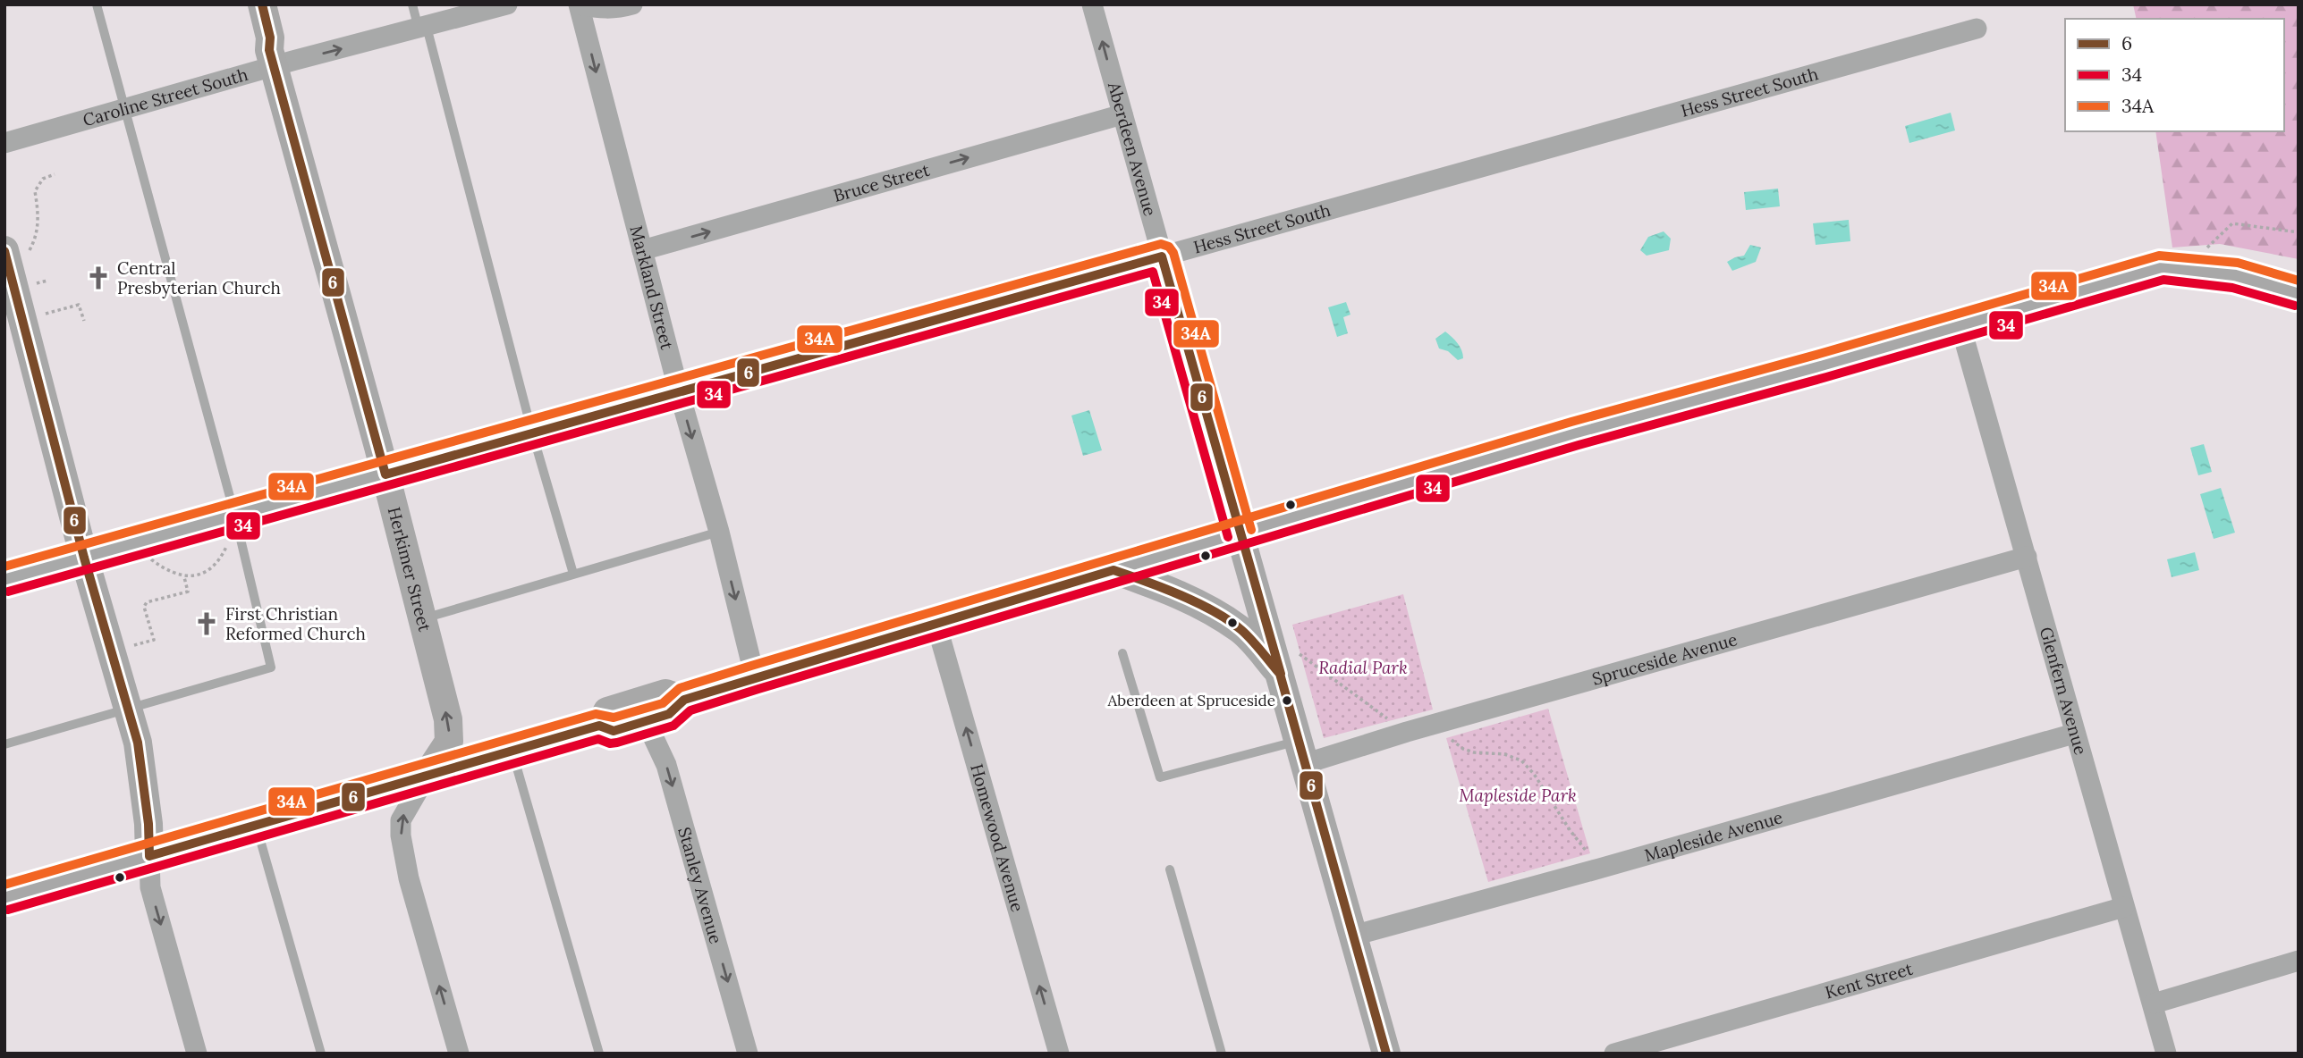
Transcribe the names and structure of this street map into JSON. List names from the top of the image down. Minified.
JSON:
{"streets":{"main road":["Aberdeen Avenue","Herkimer Street"],"street":["Hess Street South","Caroline Street South","Bruce Street","Markland Street","Spruceside Avenue","Glenfern Avenue","Mapleside Avenue","Homewood Avenue","Stanley Avenue","Kent Street"]},"crossings":[["Hess Street South","Aberdeen Avenue"],["Hess Street South","Markland Street"],["Hess Street South","Herkimer Street"],["Caroline Street South","Herkimer Street"],["Aberdeen Avenue","Bruce Street"],["Aberdeen Avenue","Spruceside Avenue"],["Aberdeen Avenue","Mapleside Avenue"],["Bruce Street","Markland Street"],["Spruceside Avenue","Glenfern Avenue"],["Glenfern Avenue","Mapleside Avenue"],["Glenfern Avenue","Kent Street"]],"one_way":["Bruce Street","Markland Street","Herkimer Street","Homewood Avenue","Stanley Avenue"],"parks":["Radial Park","Mapleside Park"],"places":{"church":["Central Presbyterian Church","First Christian Reformed Church"],"other":["Aberdeen at Spruceside"]},"lines":["transit line 6","transit line 34A","transit line 34"],"legend":["6","34","34A"]}
